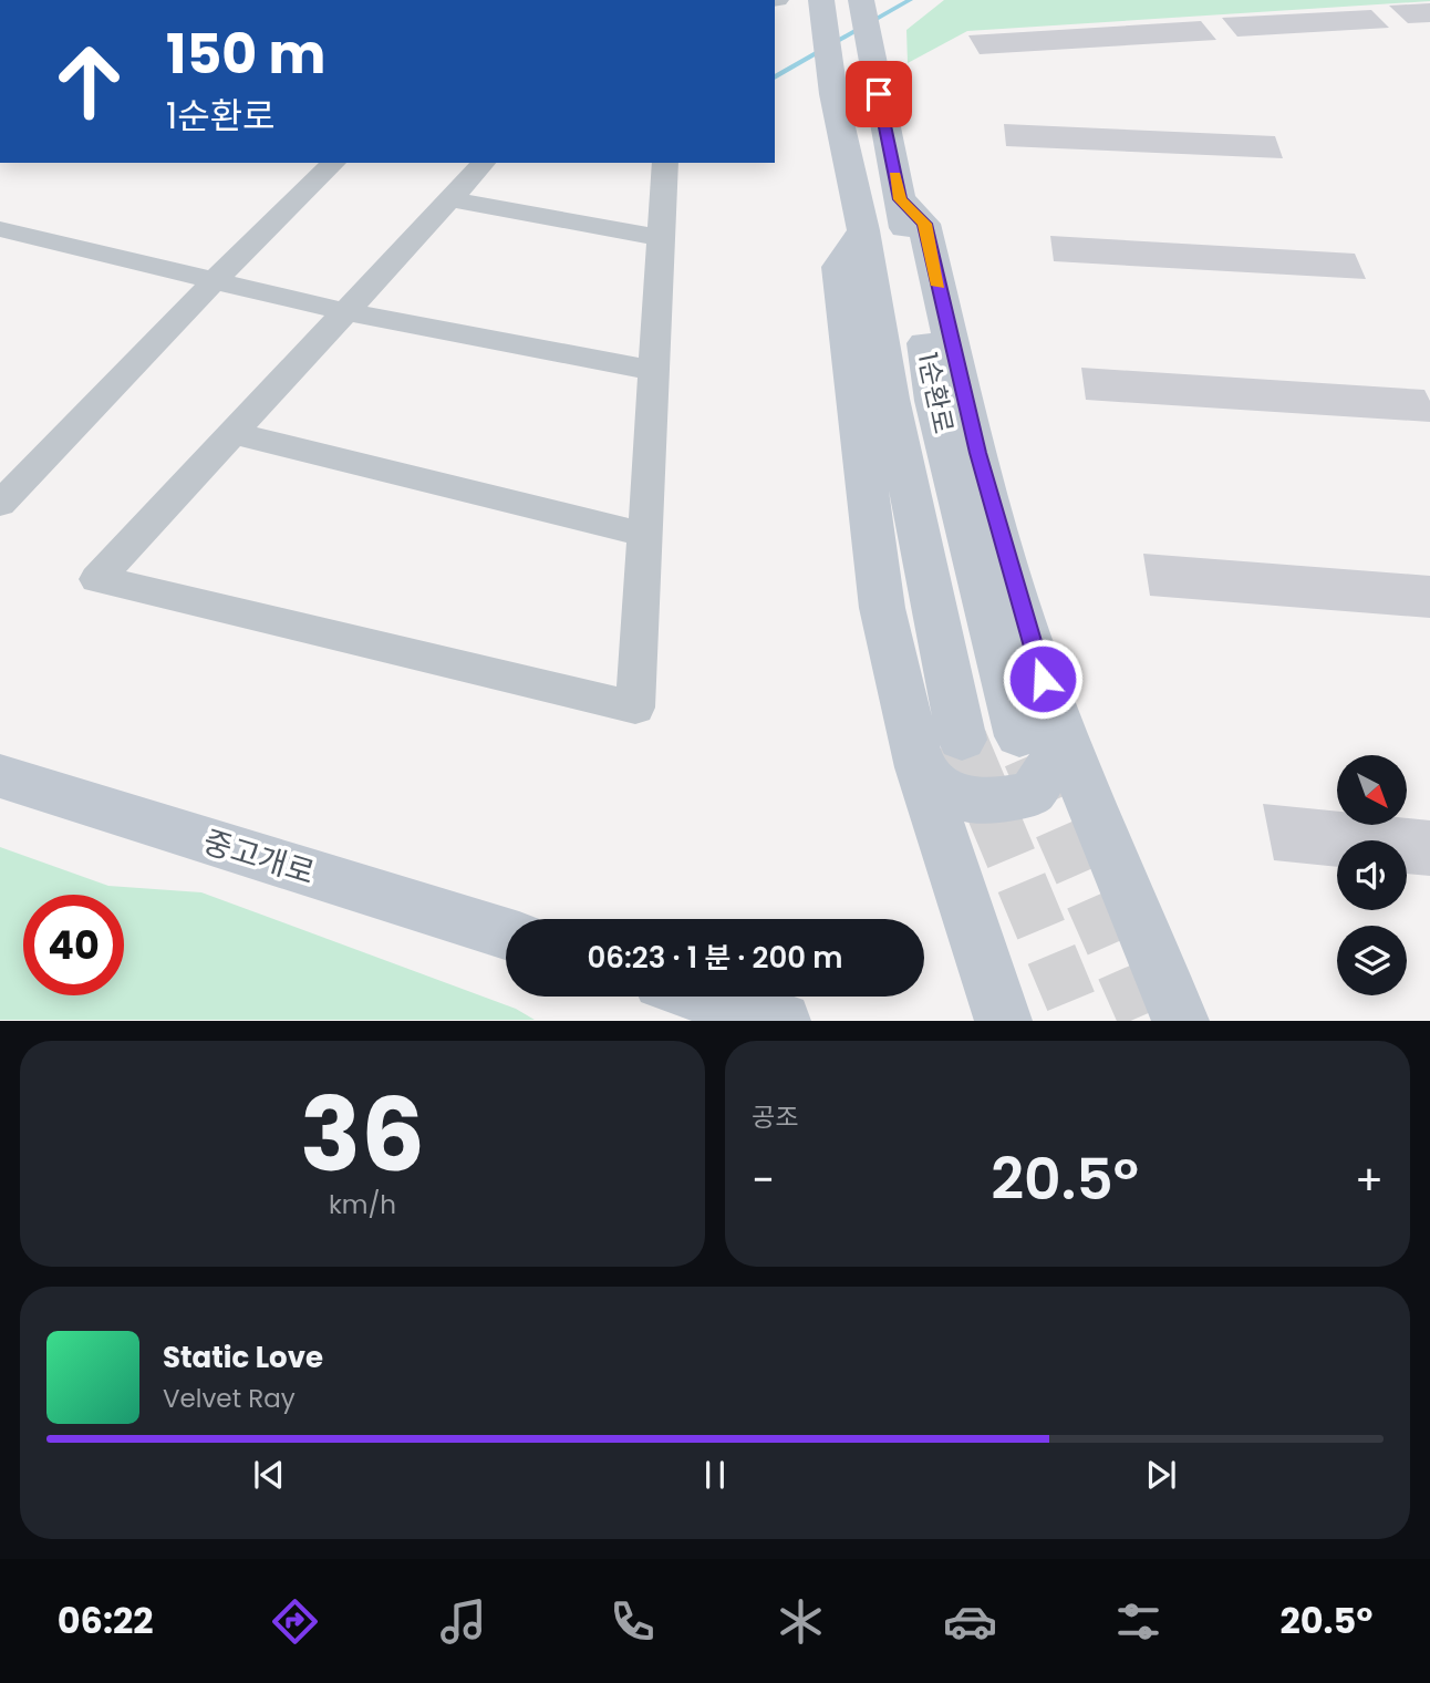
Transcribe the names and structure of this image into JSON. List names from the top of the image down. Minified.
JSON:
{"streets":{"street":["1순환로","중고개로"]},"north":"bottom right","page":{"turn":["150 m","1순환로"],"limit":"40","trip":"06:23 · 1 분 · 200 m","tile":[["36","km/h"],"공조"],"heat":["−","20.5°","+"],"song":["Static Love","Velvet Ray"],"tabs":["06:22","20.5°"]}}
